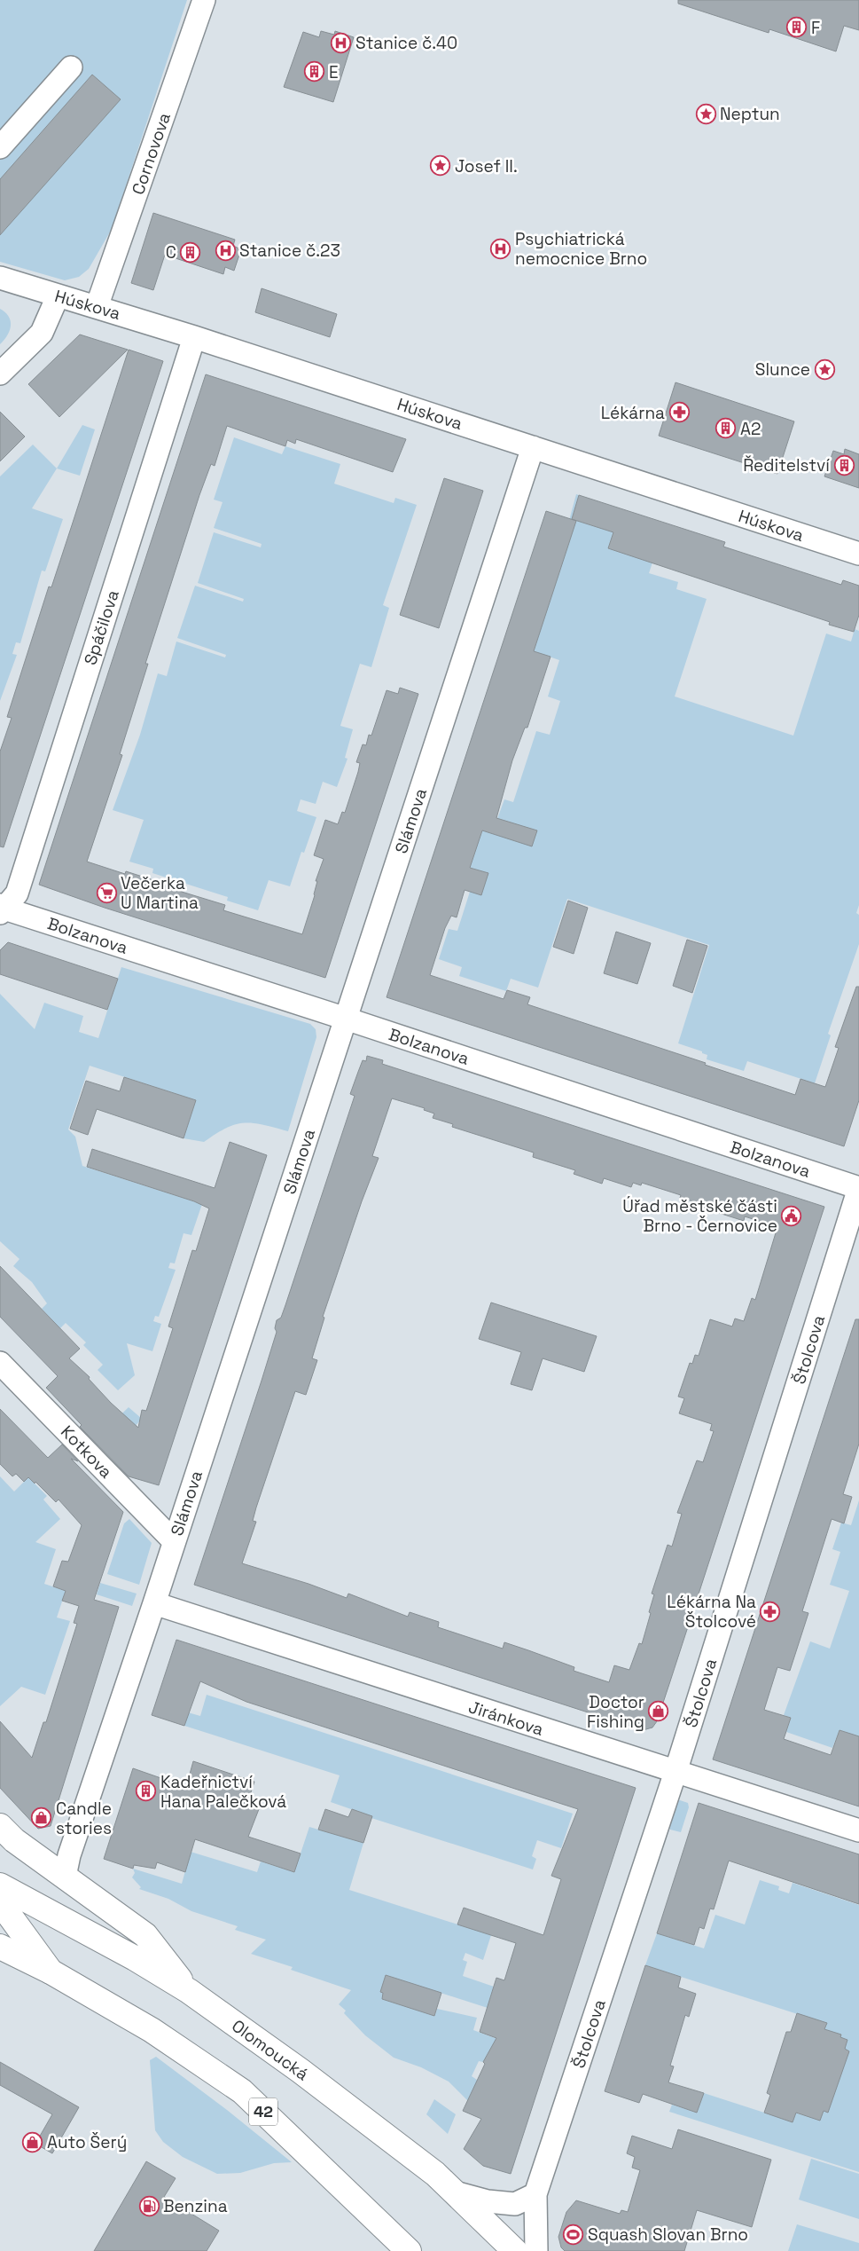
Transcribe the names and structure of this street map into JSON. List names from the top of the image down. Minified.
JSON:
{"streets":{"main road":["Olomoucká","42"],"street":["Cornovova","Húskova","Spáčilova","Slámova","Bolzanova","Štolcova","Kotkova","Jiránkova"]},"crossings":[["Cornovova","Húskova"],["Húskova","Spáčilova"],["Húskova","Slámova"],["Spáčilova","Bolzanova"],["Slámova","Bolzanova"],["Slámova","Kotkova"],["Slámova","Jiránkova"],["Bolzanova","Štolcova"],["Štolcova","Jiránkova"]],"places":{"building":["F","E","C","A2","Ředitelství","Kadeřnictví Hana Palečková"],"hospital":["Stanice č.40","Psychiatrická nemocnice Brno","Stanice č.23"],"place":["Neptun","Josef II.","Slunce"],"pharmacy":["Lékárna","Lékárna Na Štolcové"],"supermarket":["Večerka U Martina"],"public building":["Úřad městské části Brno - Černovice"],"shop":["Doctor Fishing","Candle stories","Auto Šerý"],"fuel station":["Benzina"],"sports":["Squash Slovan Brno"]}}
